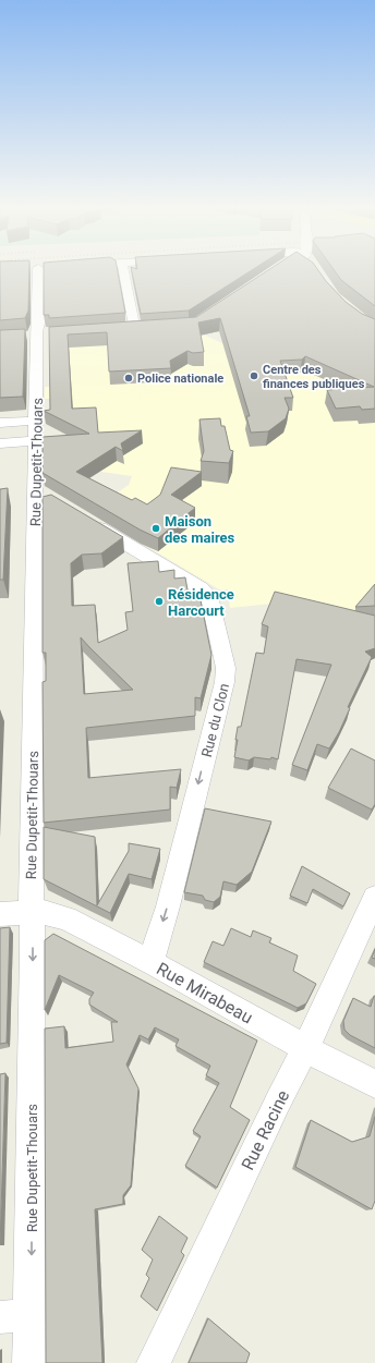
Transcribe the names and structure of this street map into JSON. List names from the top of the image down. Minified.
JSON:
{"streets":{"street":["Rue Dupetit-Thouars","Rue du Clon","Rue Mirabeau","Rue Racine"]},"crossings":[["Rue Dupetit-Thouars","Rue Mirabeau"],["Rue du Clon","Rue Mirabeau"],["Rue Mirabeau","Rue Racine"]],"one_way":["Rue Dupetit-Thouars","Rue du Clon"],"places":["Centre des finances publiques","Police nationale","Maison des maires","Résidence Harcourt"]}
